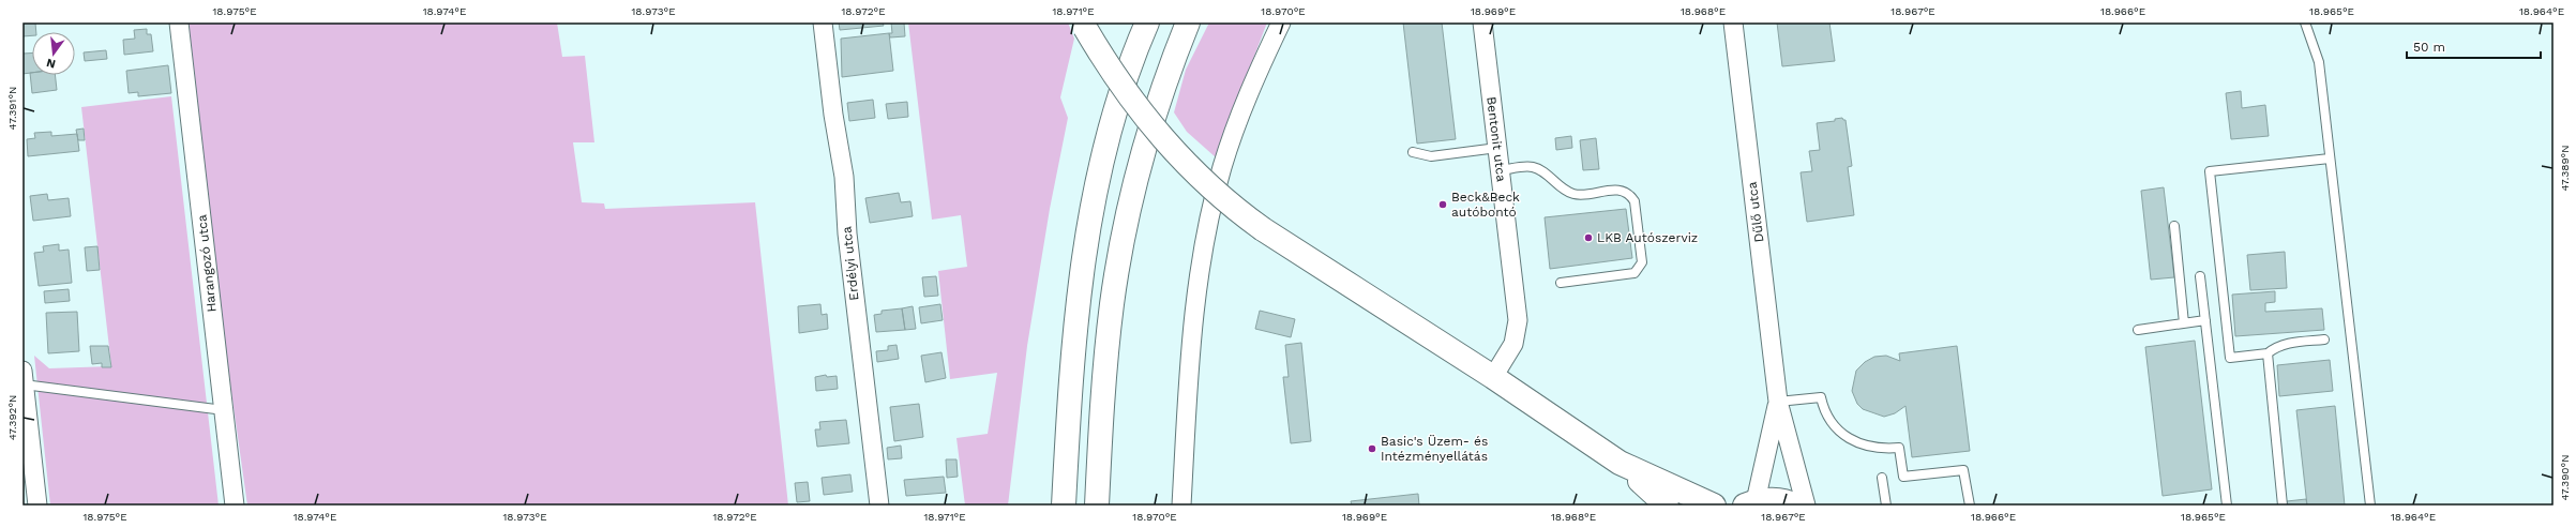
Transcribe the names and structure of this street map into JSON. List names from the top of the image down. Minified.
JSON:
{"streets":{"street":["Bentonit utca","Dűlő utca","Harangozó utca","Erdélyi utca"]},"places":["Beck&Beck autóbontó","LKB Autószerviz","Basic's Üzem- és Intézményellátás"],"scale_bar":"50 m","north":"bottom","coordinates":["18.975°E","18.974°E","18.973°E","18.972°E","18.971°E","18.970°E","18.969°E","18.968°E","18.967°E","18.966°E","18.965°E","18.964°E","47.391°N","47.389°N","47.392°N","47.390°N"]}
